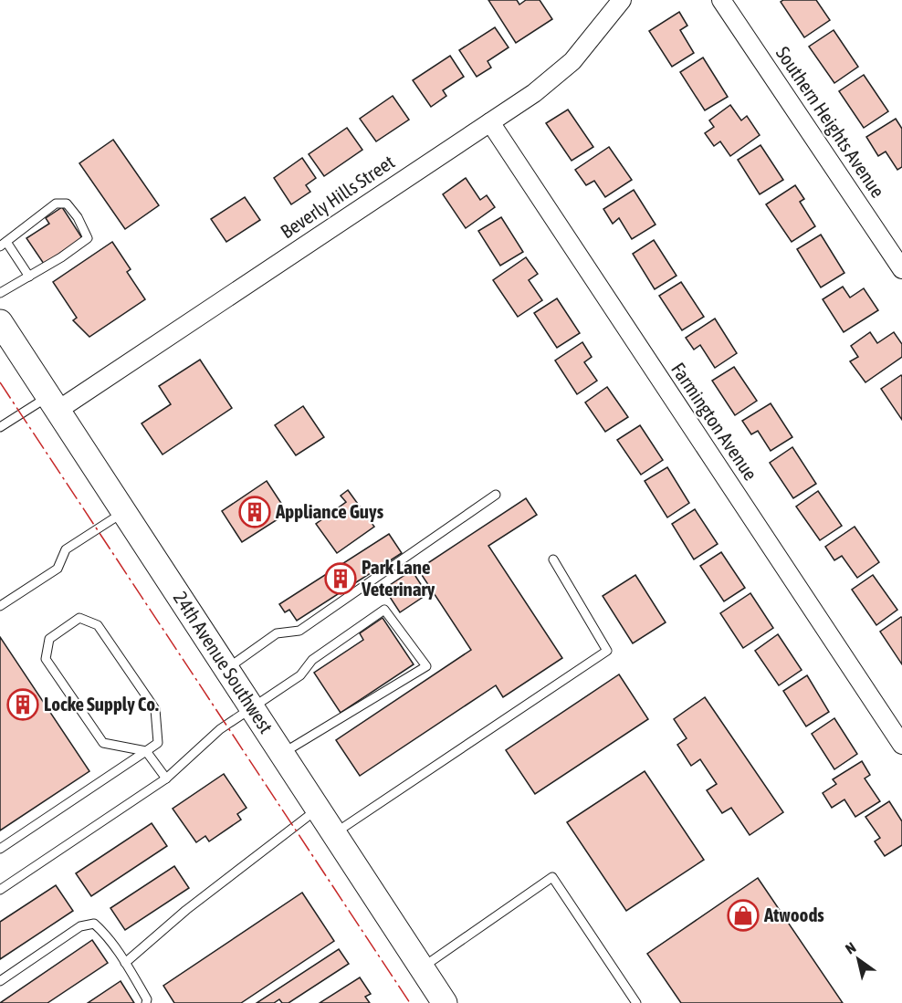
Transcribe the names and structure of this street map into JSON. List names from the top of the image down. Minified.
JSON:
{"streets":{"main road":["24th Avenue Southwest"],"street":["Southern Heights Avenue","Beverly Hills Street","Farmington Avenue"]},"crossings":[["Beverly Hills Street","Farmington Avenue"],["Beverly Hills Street","24th Avenue Southwest"]],"places":{"building":["Appliance Guys","Park Lane Veterinary","Locke Supply Co."],"shop":["Atwoods"]},"north":"top left"}
